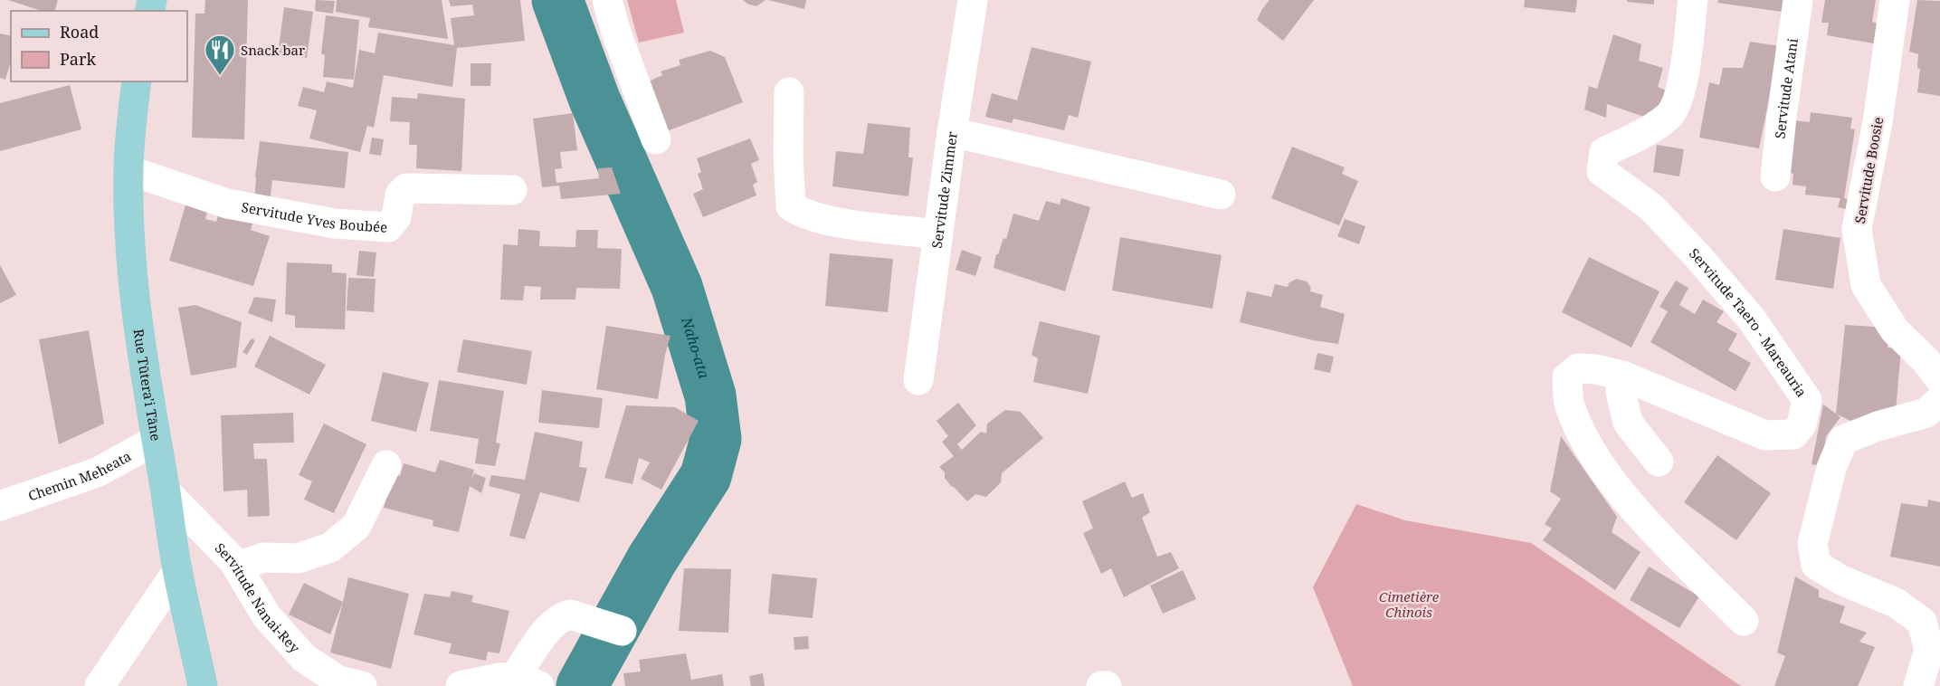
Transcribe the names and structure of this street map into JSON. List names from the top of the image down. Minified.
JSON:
{"streets":{"main road":["Rue Tūtera'i Tāne"],"street":["Servitude Atani","Servitude Boosie","Servitude Zimmer","Servitude Yves Boubée","Servitude Taero - Mareauria","Chemin Meheata","Servitude Nanai-Rey"]},"crossings":[["Servitude Yves Boubée","Rue Tūtera'i Tāne"],["Rue Tūtera'i Tāne","Chemin Meheata"],["Rue Tūtera'i Tāne","Servitude Nanai-Rey"]],"water":["Naho-ata"],"parks":["Cimetière Chinois"],"places":{"restaurant":["Snack bar"]},"legend":["Road","Park"]}
